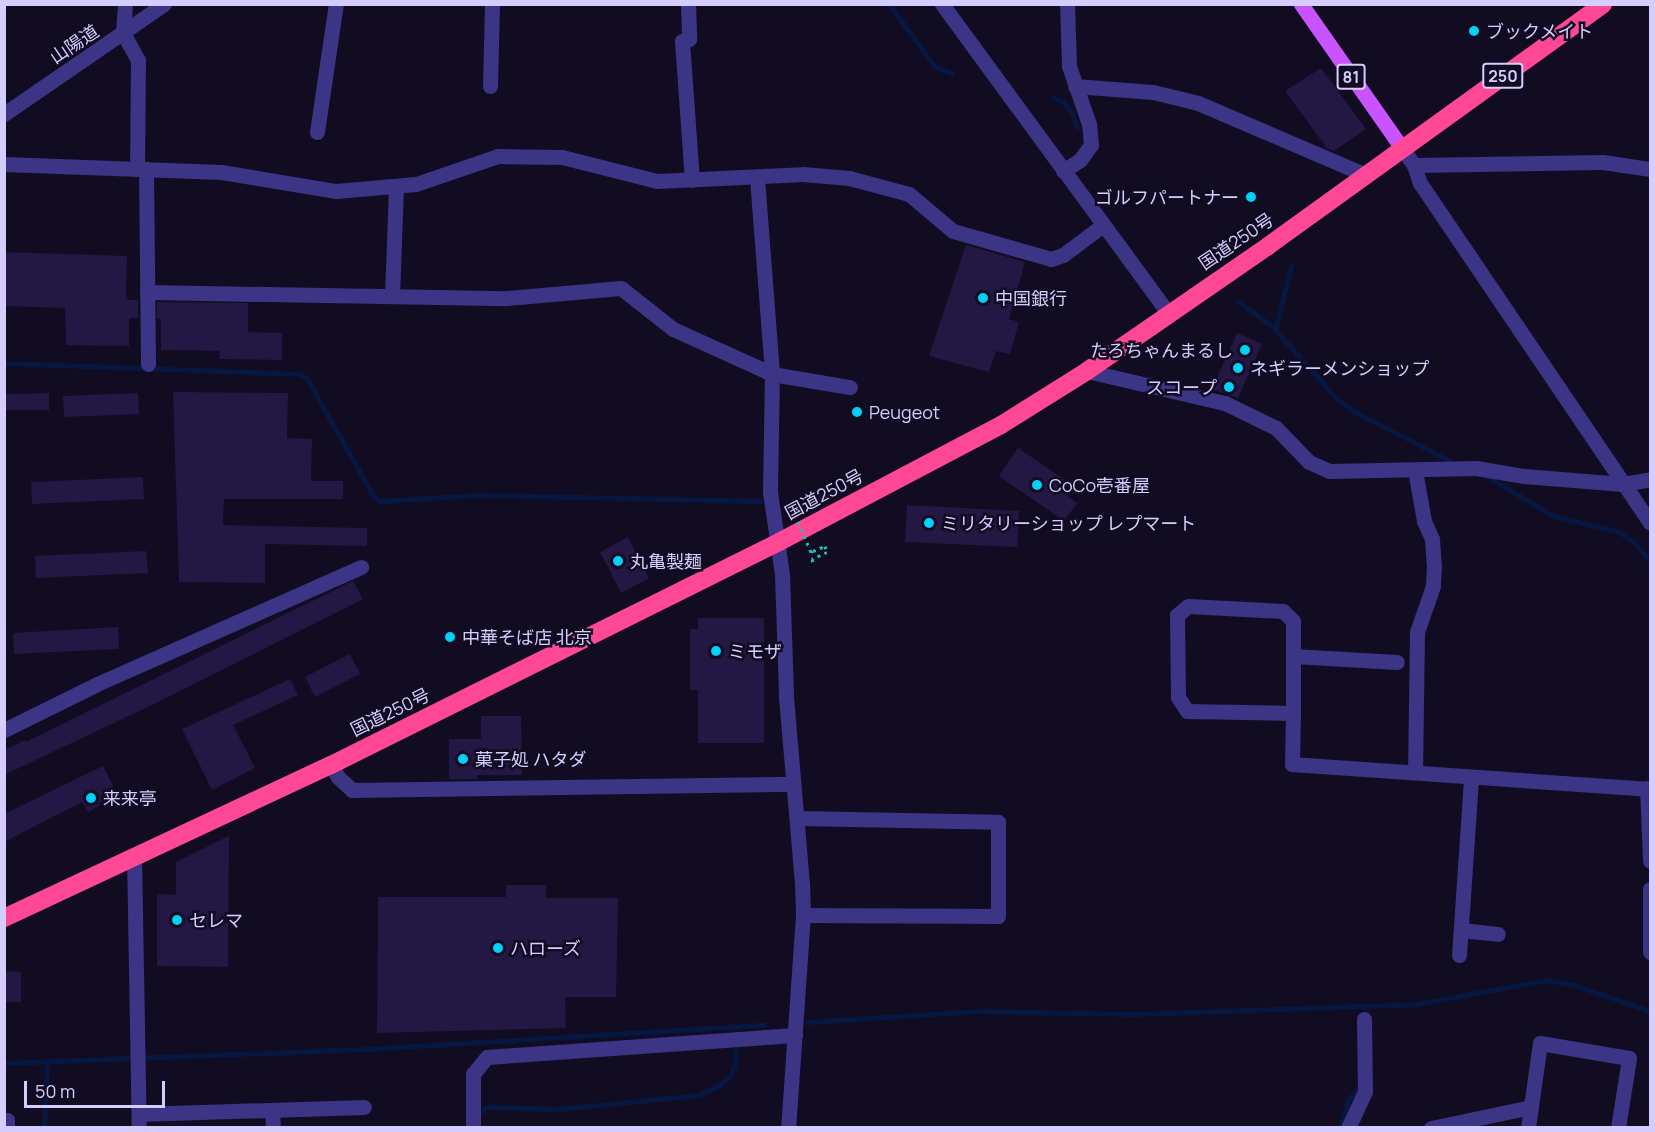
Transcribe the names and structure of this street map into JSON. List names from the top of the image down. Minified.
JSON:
{"streets":{"highway":["250","国道250号"],"main road":["81"],"street":["山陽道"]},"crossings":[["81","国道250号"]],"places":["ブックメイト","ゴルフパートナー","中国銀行","たろちゃんまるし","ネギラーメンショップ","スコープ","Peugeot","CoCo壱番屋","ミリタリーショップ レプマート","丸亀製麺","中華そば店 北京","ミモザ","菓子処 ハタダ","来来亭","セレマ","ハローズ"],"scale_bar":"50 m"}
